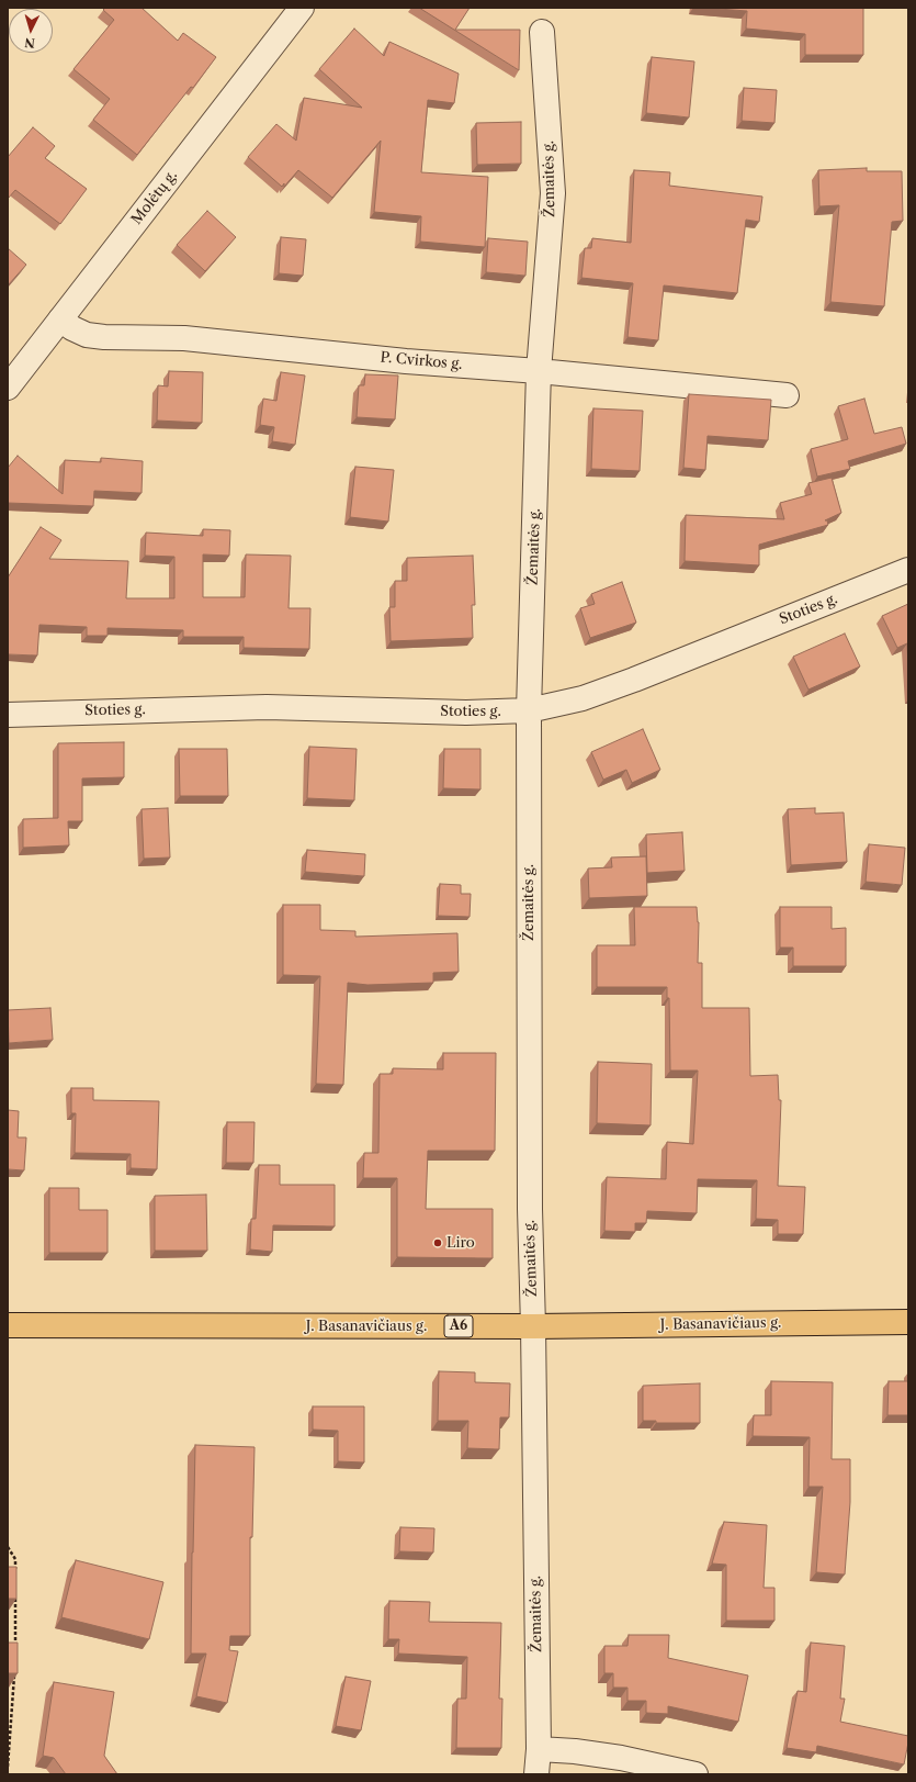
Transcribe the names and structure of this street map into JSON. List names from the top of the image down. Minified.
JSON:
{"streets":{"main road":["J. Basanavičiaus g.","A6"],"street":["Žemaitės g.","Molėtų g.","P. Cvirkos g.","Stoties g."]},"crossings":[["Žemaitės g.","P. Cvirkos g."],["Žemaitės g.","Stoties g."],["Žemaitės g.","J. Basanavičiaus g."],["Molėtų g.","P. Cvirkos g."]],"places":["Liro"],"north":"bottom"}
